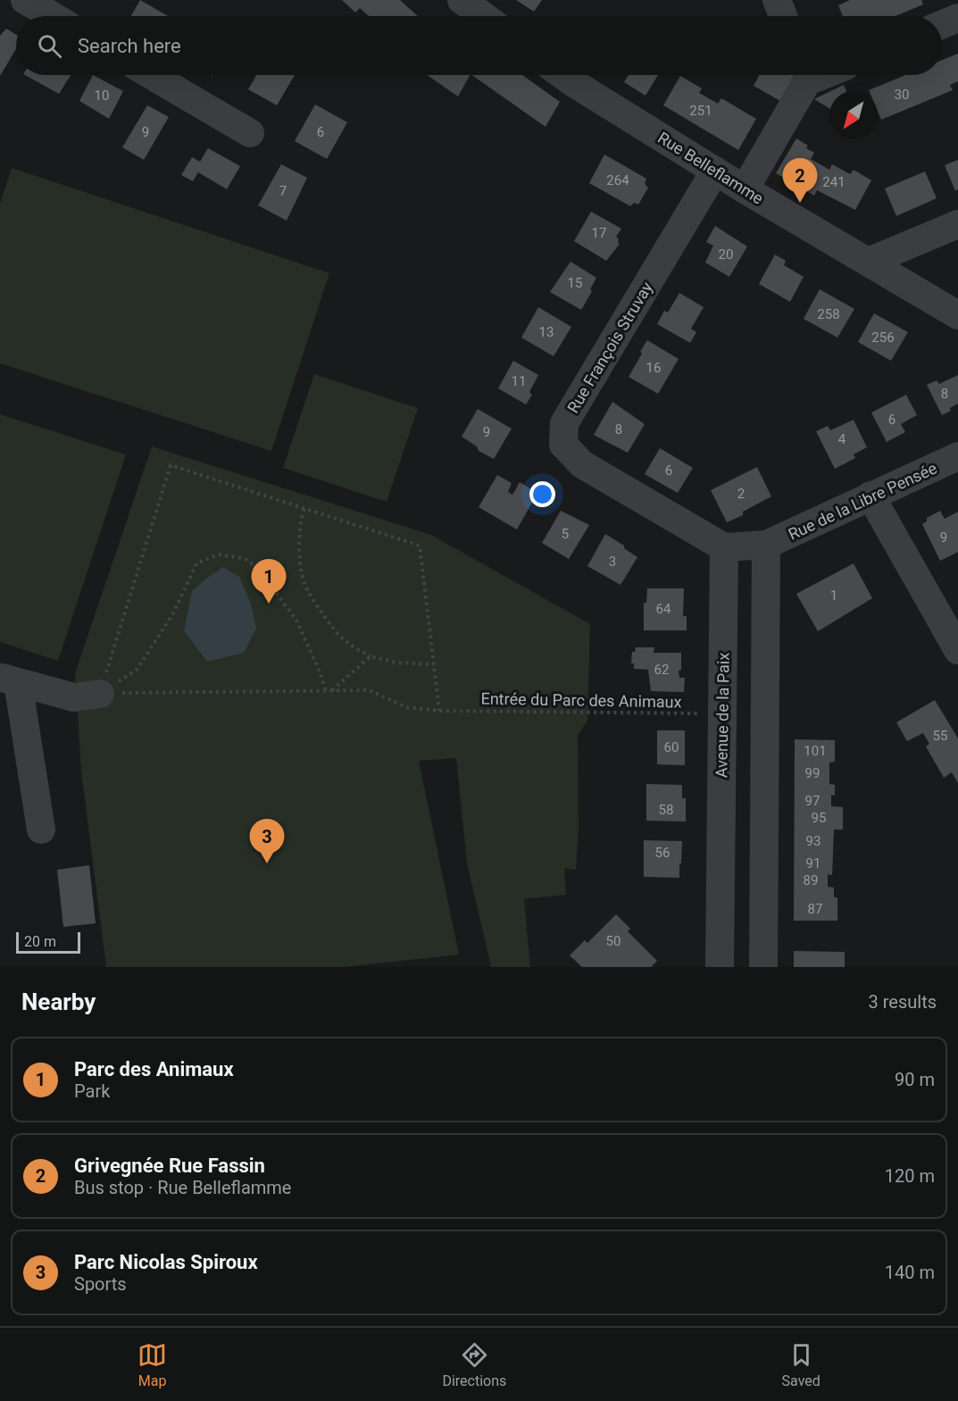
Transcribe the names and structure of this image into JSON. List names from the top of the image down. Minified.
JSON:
{"streets":{"street":["Rue Belleflamme","Rue François Struvay","Rue de la Libre Pensée","Avenue de la Paix"],"path":["Entrée du Parc des Animaux"]},"crossings":[["Rue Belleflamme","Rue François Struvay"],["Rue François Struvay","Avenue de la Paix"],["Entrée du Parc des Animaux","Avenue de la Paix"]],"house_numbers":["30","10","251","9","6","264","241","7","17","20","15","258","13","256","16","11","8","6","8","9","4","6","2","5","9","3","1","64","62","55","60","101","99","97","58","95","93","56","91","89","87","50"],"scale_bar":"20 m","north":"bottom left","page":{"search":"Search here","pins":["2","1","3"],"scale":"20 m","heading":["Nearby","3 results"],"list":[{"mark":"1","name":"Parc des Animaux","note":"Park","value":"90 m"},{"mark":"2","name":"Grivegnée Rue Fassin","note":"Bus stop · Rue Belleflamme","value":"120 m"},{"mark":"3","name":"Parc Nicolas Spiroux","note":"Sports","value":"140 m"}],"nav":["Map","Directions","Saved"]}}
